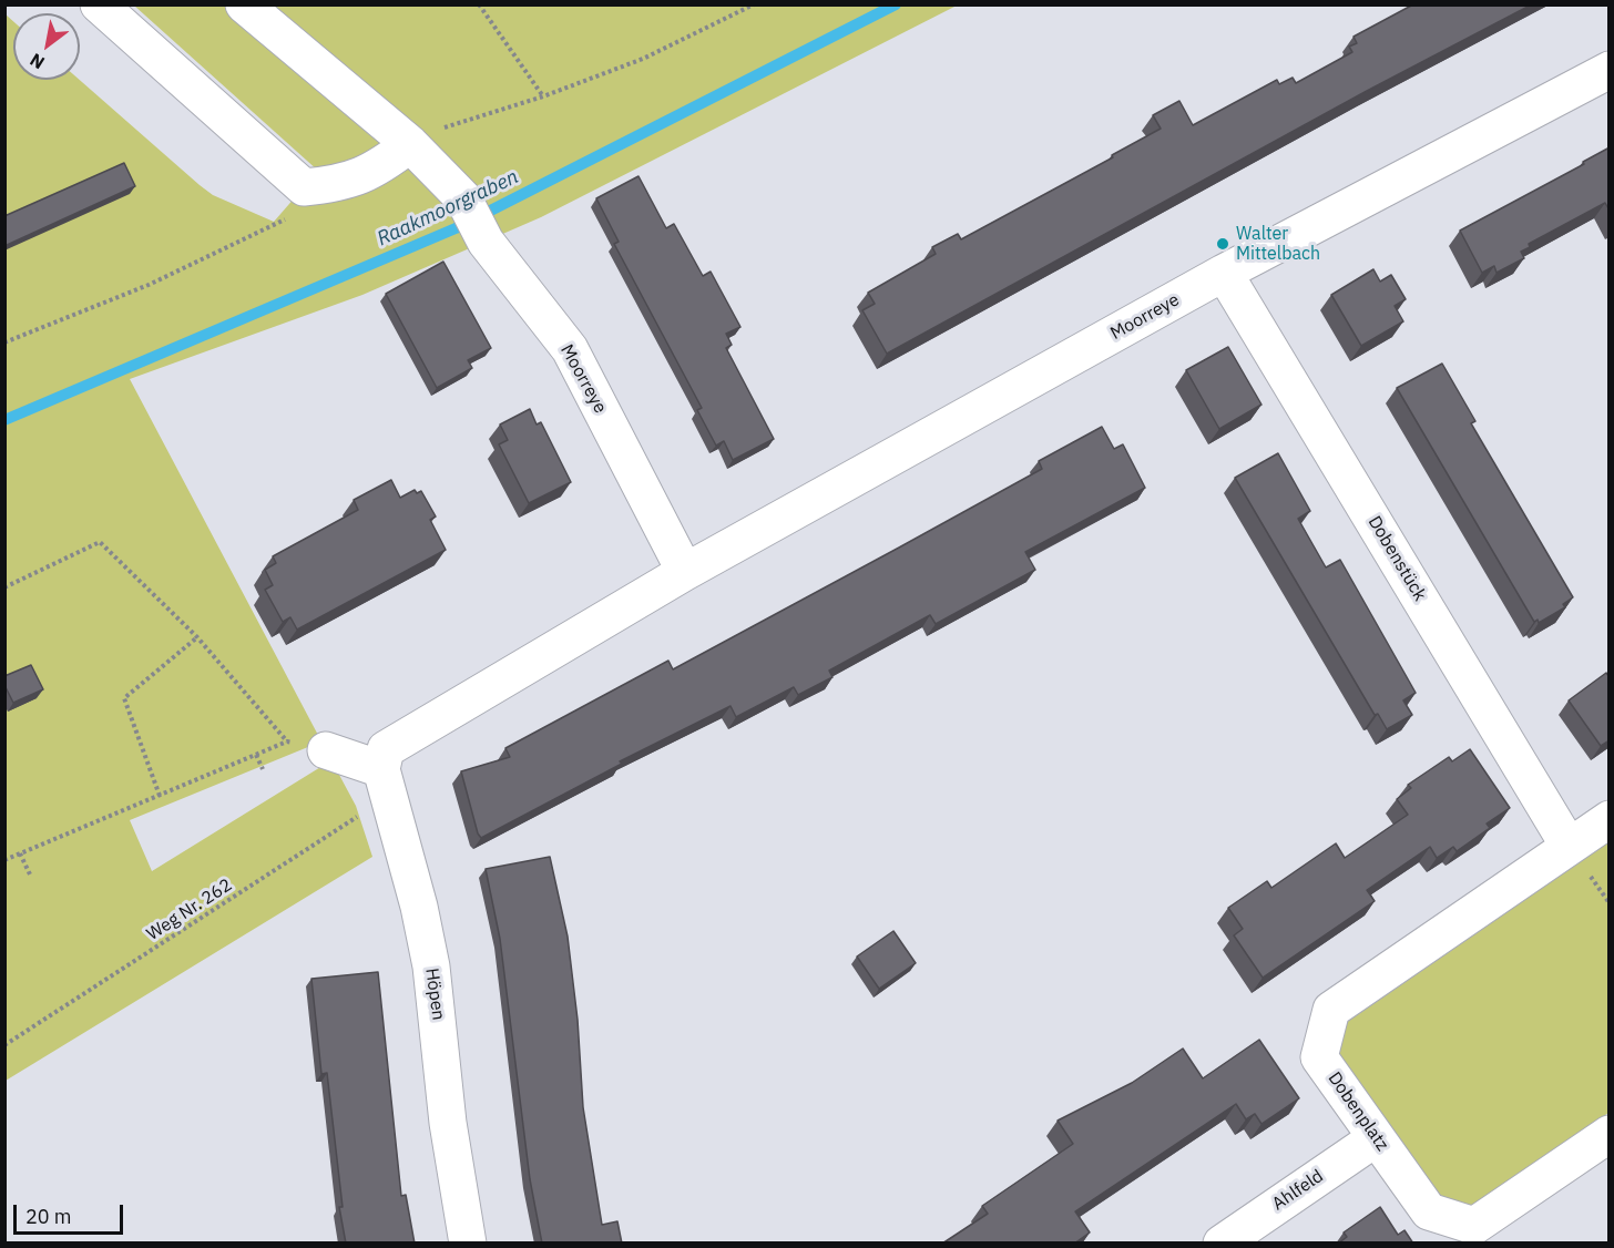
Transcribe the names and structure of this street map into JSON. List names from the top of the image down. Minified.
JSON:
{"streets":{"street":["Moorreye","Dobenstück","Höpen","Dobenplatz","Ahlfeld"],"path":["Weg Nr. 262"]},"crossings":[["Moorreye","Dobenstück"],["Moorreye","Weg Nr. 262"],["Moorreye","Höpen"],["Dobenstück","Dobenplatz"],["Weg Nr. 262","Höpen"],["Dobenplatz","Ahlfeld"]],"water":["Raakmoorgraben"],"places":["Walter Mittelbach"],"scale_bar":"20 m","north":"bottom left"}
